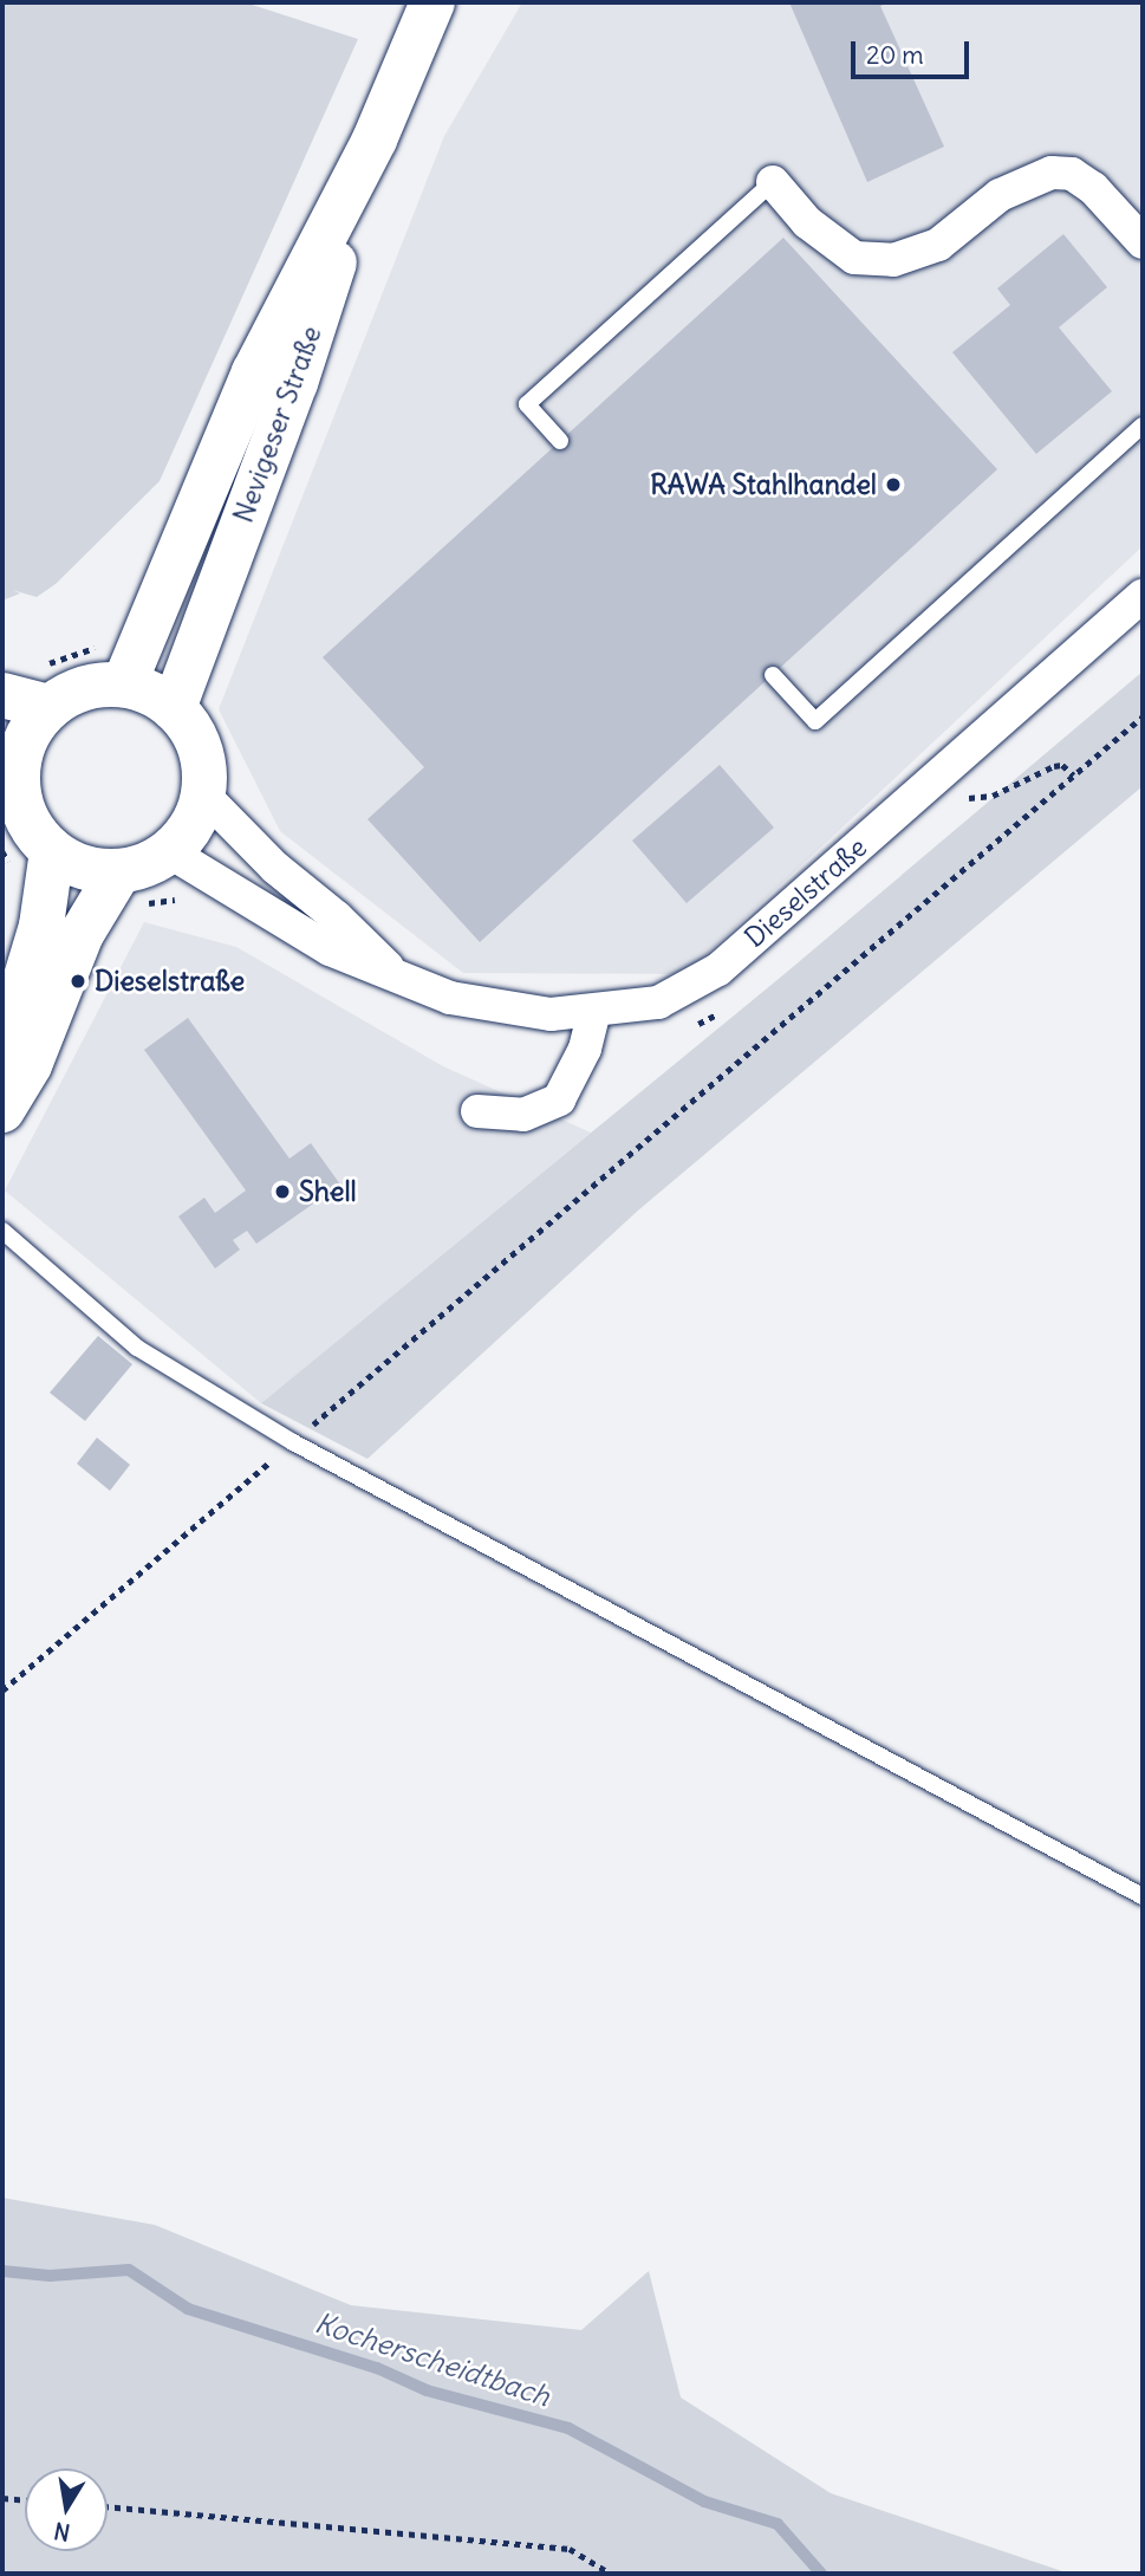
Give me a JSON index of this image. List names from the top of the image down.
{
  "streets": {
    "main road": ["Nevigeser Straße"],
    "street": ["Dieselstraße"]
  },
  "crossings": [
    ["Nevigeser Straße", "Dieselstraße"]
  ],
  "water": ["Kocherscheidtbach"],
  "places": ["RAWA Stahlhandel", "Dieselstraße", "Shell"],
  "scale_bar": "20 m",
  "north": "bottom"
}
